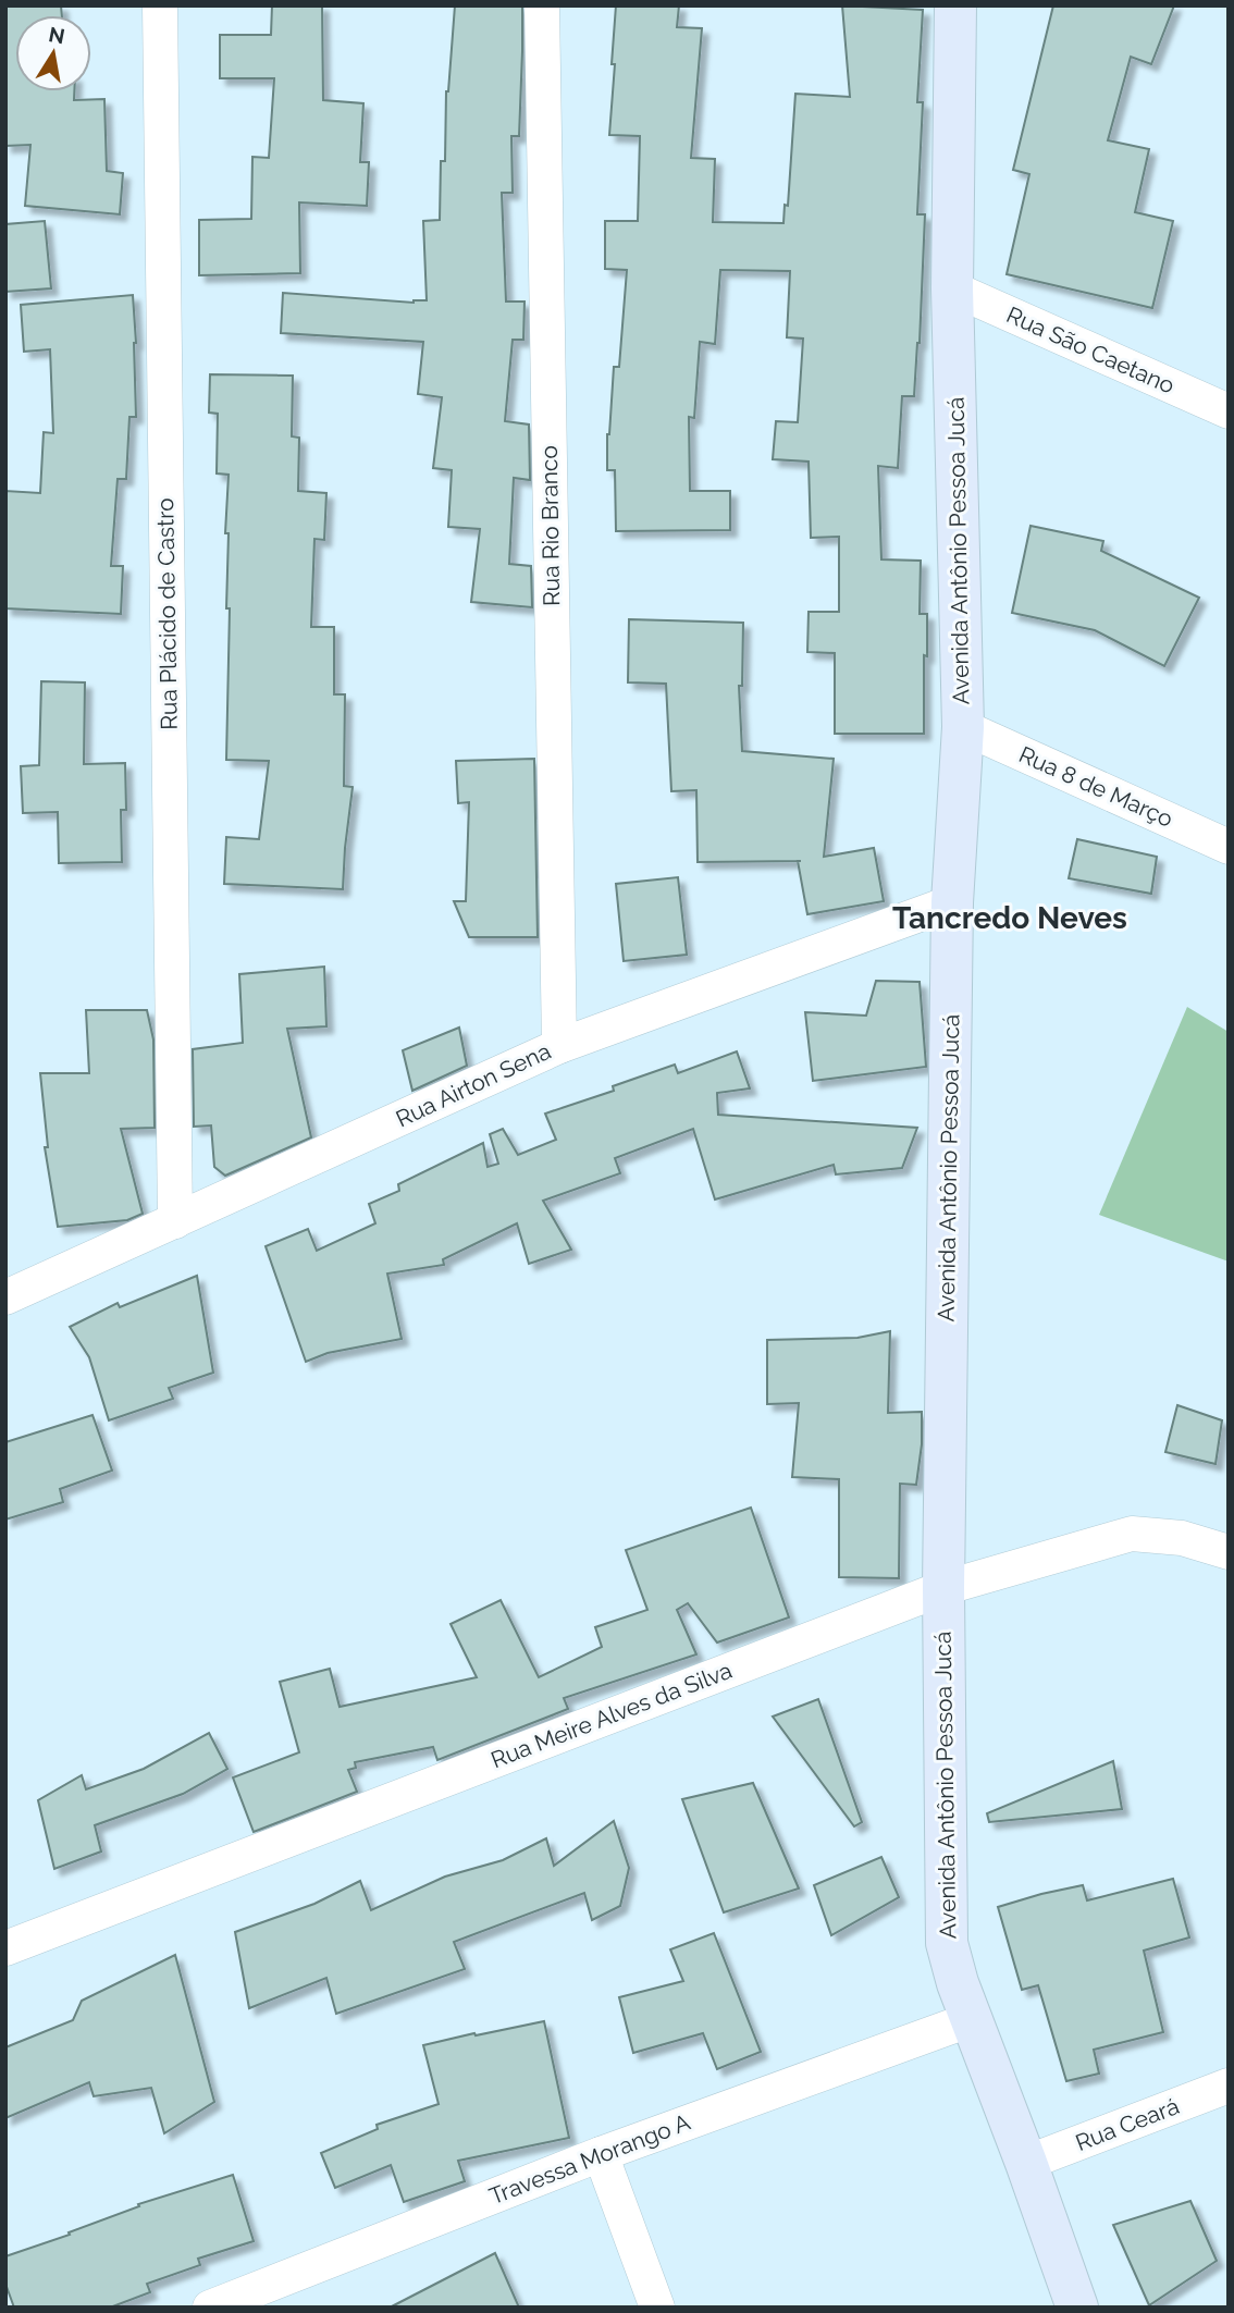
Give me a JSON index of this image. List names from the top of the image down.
{
  "streets": {
    "street": [
      "Rua São Caetano",
      "Rua Rio Branco",
      "Avenida Antônio Pessoa Jucá",
      "Rua Plácido de Castro",
      "Rua 8 de Março",
      "Rua Airton Sena",
      "Rua Meire Alves da Silva",
      "Rua Ceará",
      "Travessa Morango A"
    ]
  },
  "crossings": [
    ["Rua São Caetano", "Avenida Antônio Pessoa Jucá"],
    ["Rua Rio Branco", "Rua Airton Sena"],
    ["Avenida Antônio Pessoa Jucá", "Rua 8 de Março"],
    ["Avenida Antônio Pessoa Jucá", "Rua Airton Sena"],
    ["Avenida Antônio Pessoa Jucá", "Rua Meire Alves da Silva"],
    ["Avenida Antônio Pessoa Jucá", "Rua Ceará"],
    ["Avenida Antônio Pessoa Jucá", "Travessa Morango A"],
    ["Rua Plácido de Castro", "Rua Airton Sena"]
  ],
  "districts": ["Tancredo Neves"],
  "north": "top"
}
